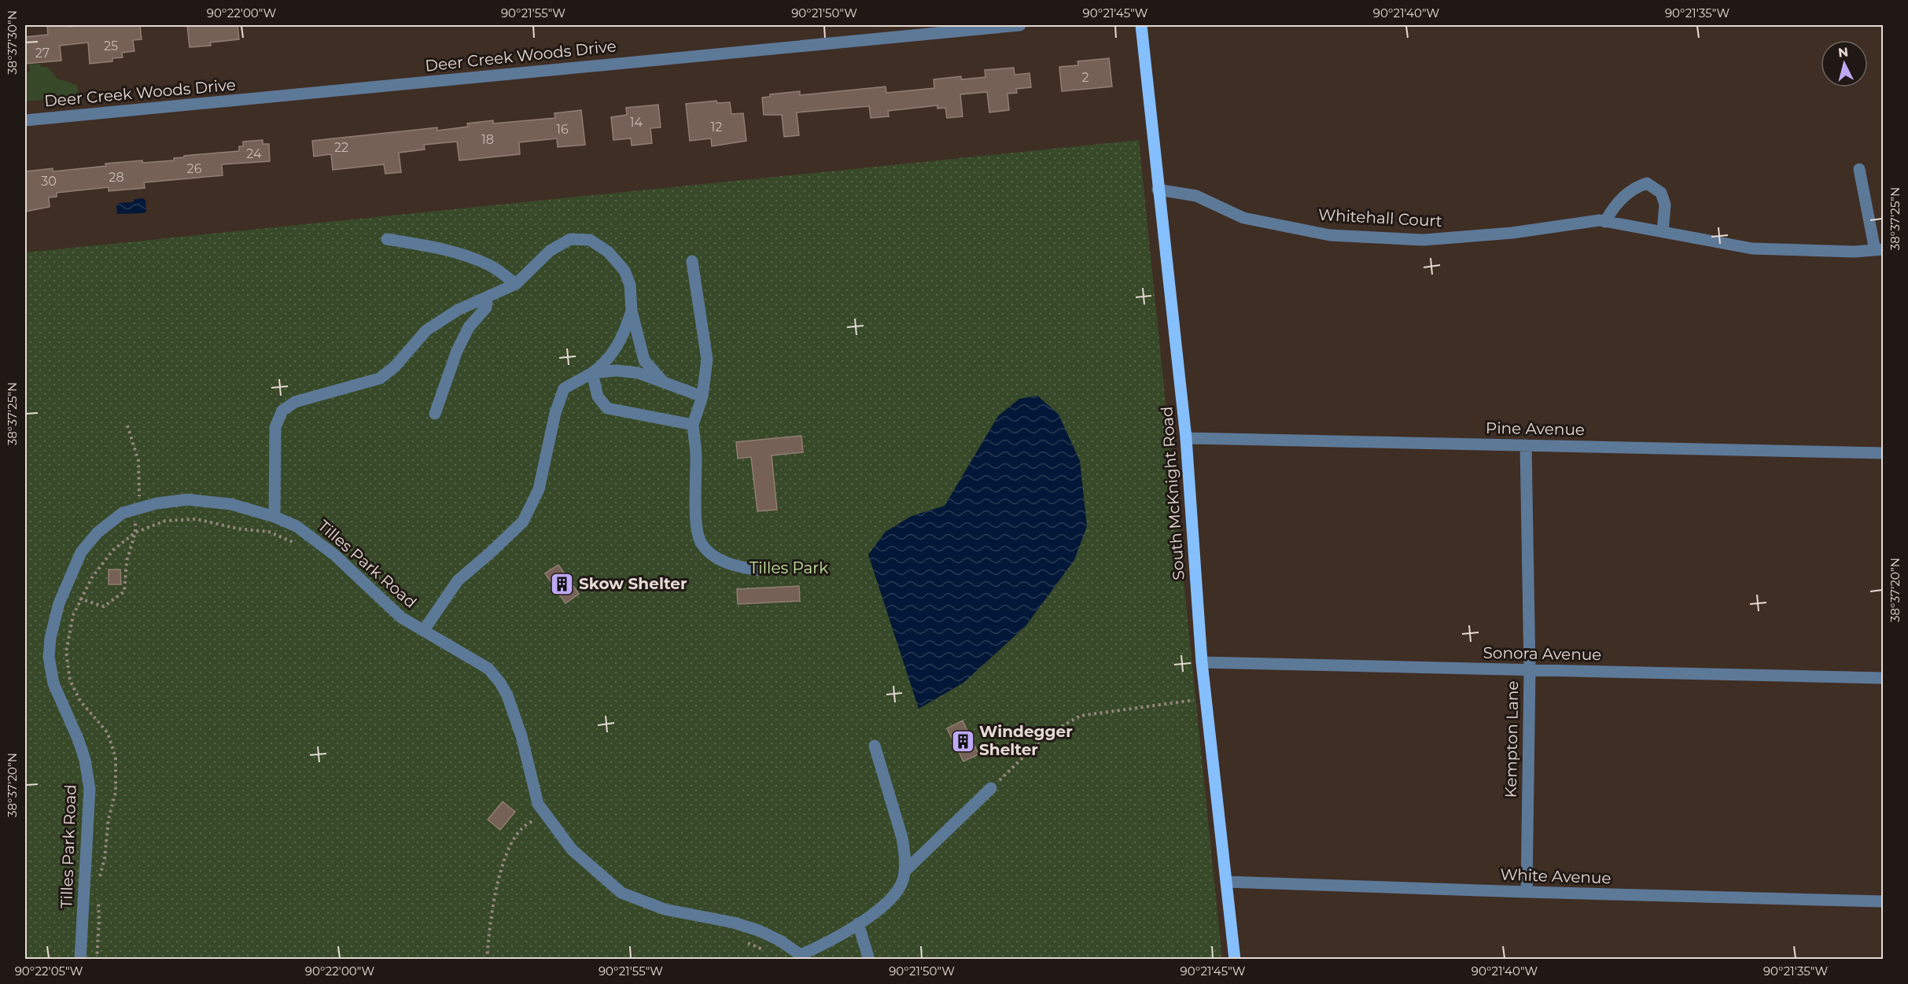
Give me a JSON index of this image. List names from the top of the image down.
{
  "streets": {
    "main road": ["South McKnight Road"],
    "street": [
      "Deer Creek Woods Drive",
      "Whitehall Court",
      "Pine Avenue",
      "Tilles Park Road",
      "Sonora Avenue",
      "Kempton Lane",
      "White Avenue"
    ]
  },
  "crossings": [
    ["Whitehall Court", "South McKnight Road"],
    ["Pine Avenue", "South McKnight Road"],
    ["Pine Avenue", "Kempton Lane"],
    ["South McKnight Road", "Sonora Avenue"],
    ["South McKnight Road", "White Avenue"],
    ["Sonora Avenue", "Kempton Lane"],
    ["Kempton Lane", "White Avenue"]
  ],
  "parks": ["Tilles Park"],
  "places": {
    "building": ["Skow Shelter", "Windegger Shelter"]
  },
  "house_numbers": [
    "25",
    "27",
    "2",
    "14",
    "12",
    "16",
    "18",
    "22",
    "24",
    "26",
    "28",
    "30"
  ],
  "north": "top",
  "coordinates": [
    "90°22'00\"W",
    "90°21'55\"W",
    "90°21'50\"W",
    "90°21'45\"W",
    "90°21'40\"W",
    "90°21'35\"W",
    "38°37'30\"N",
    "38°37'25\"N",
    "38°37'20\"N",
    "90°22'05\"W"
  ]
}
